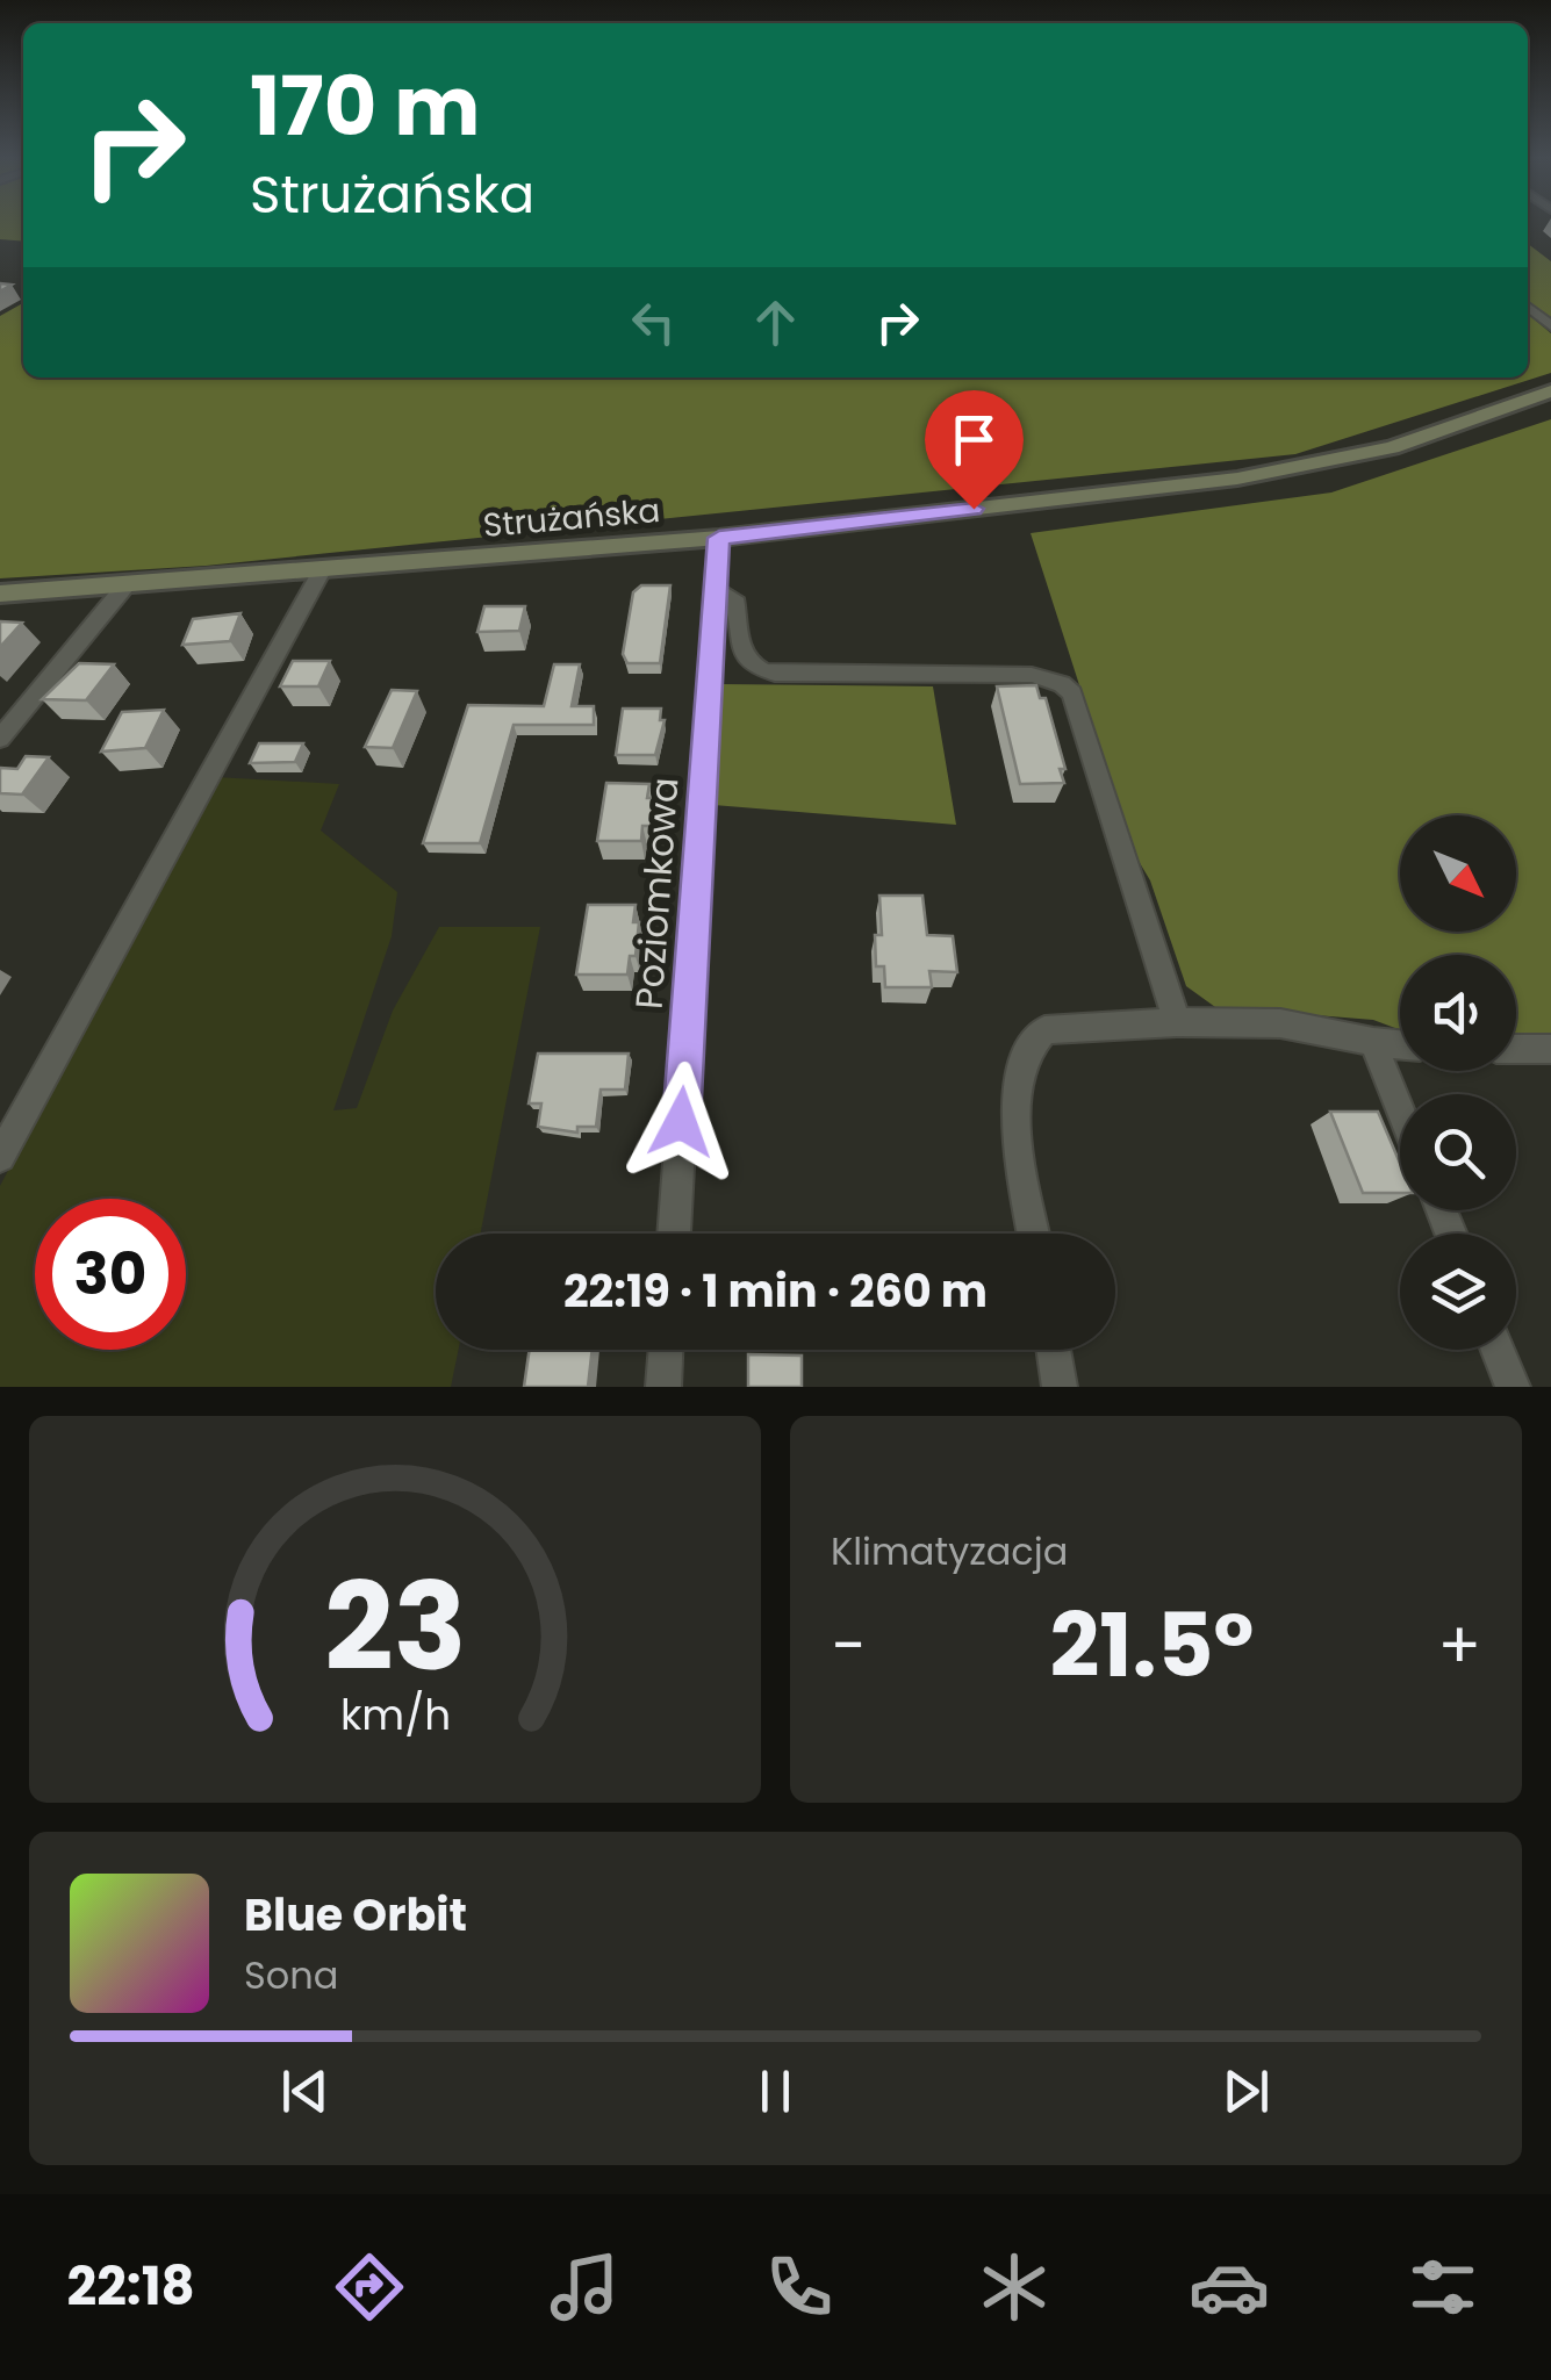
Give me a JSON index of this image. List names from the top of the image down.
{
  "streets": {
    "main road": ["Strużańska"],
    "street": ["Poziomkowa"]
  },
  "crossings": [
    ["Strużańska", "Poziomkowa"]
  ],
  "north": "bottom right",
  "page": {
    "turn": ["170 m", "Strużańska"],
    "limit": "30",
    "trip": "22:19 · 1 min · 260 m",
    "tile": "Klimatyzacja",
    "heat": ["−", "21.5°", "+"],
    "song": ["Blue Orbit", "Sona"],
    "tabs": "22:18",
    "gauge": ["23", "km/h"]
  }
}
